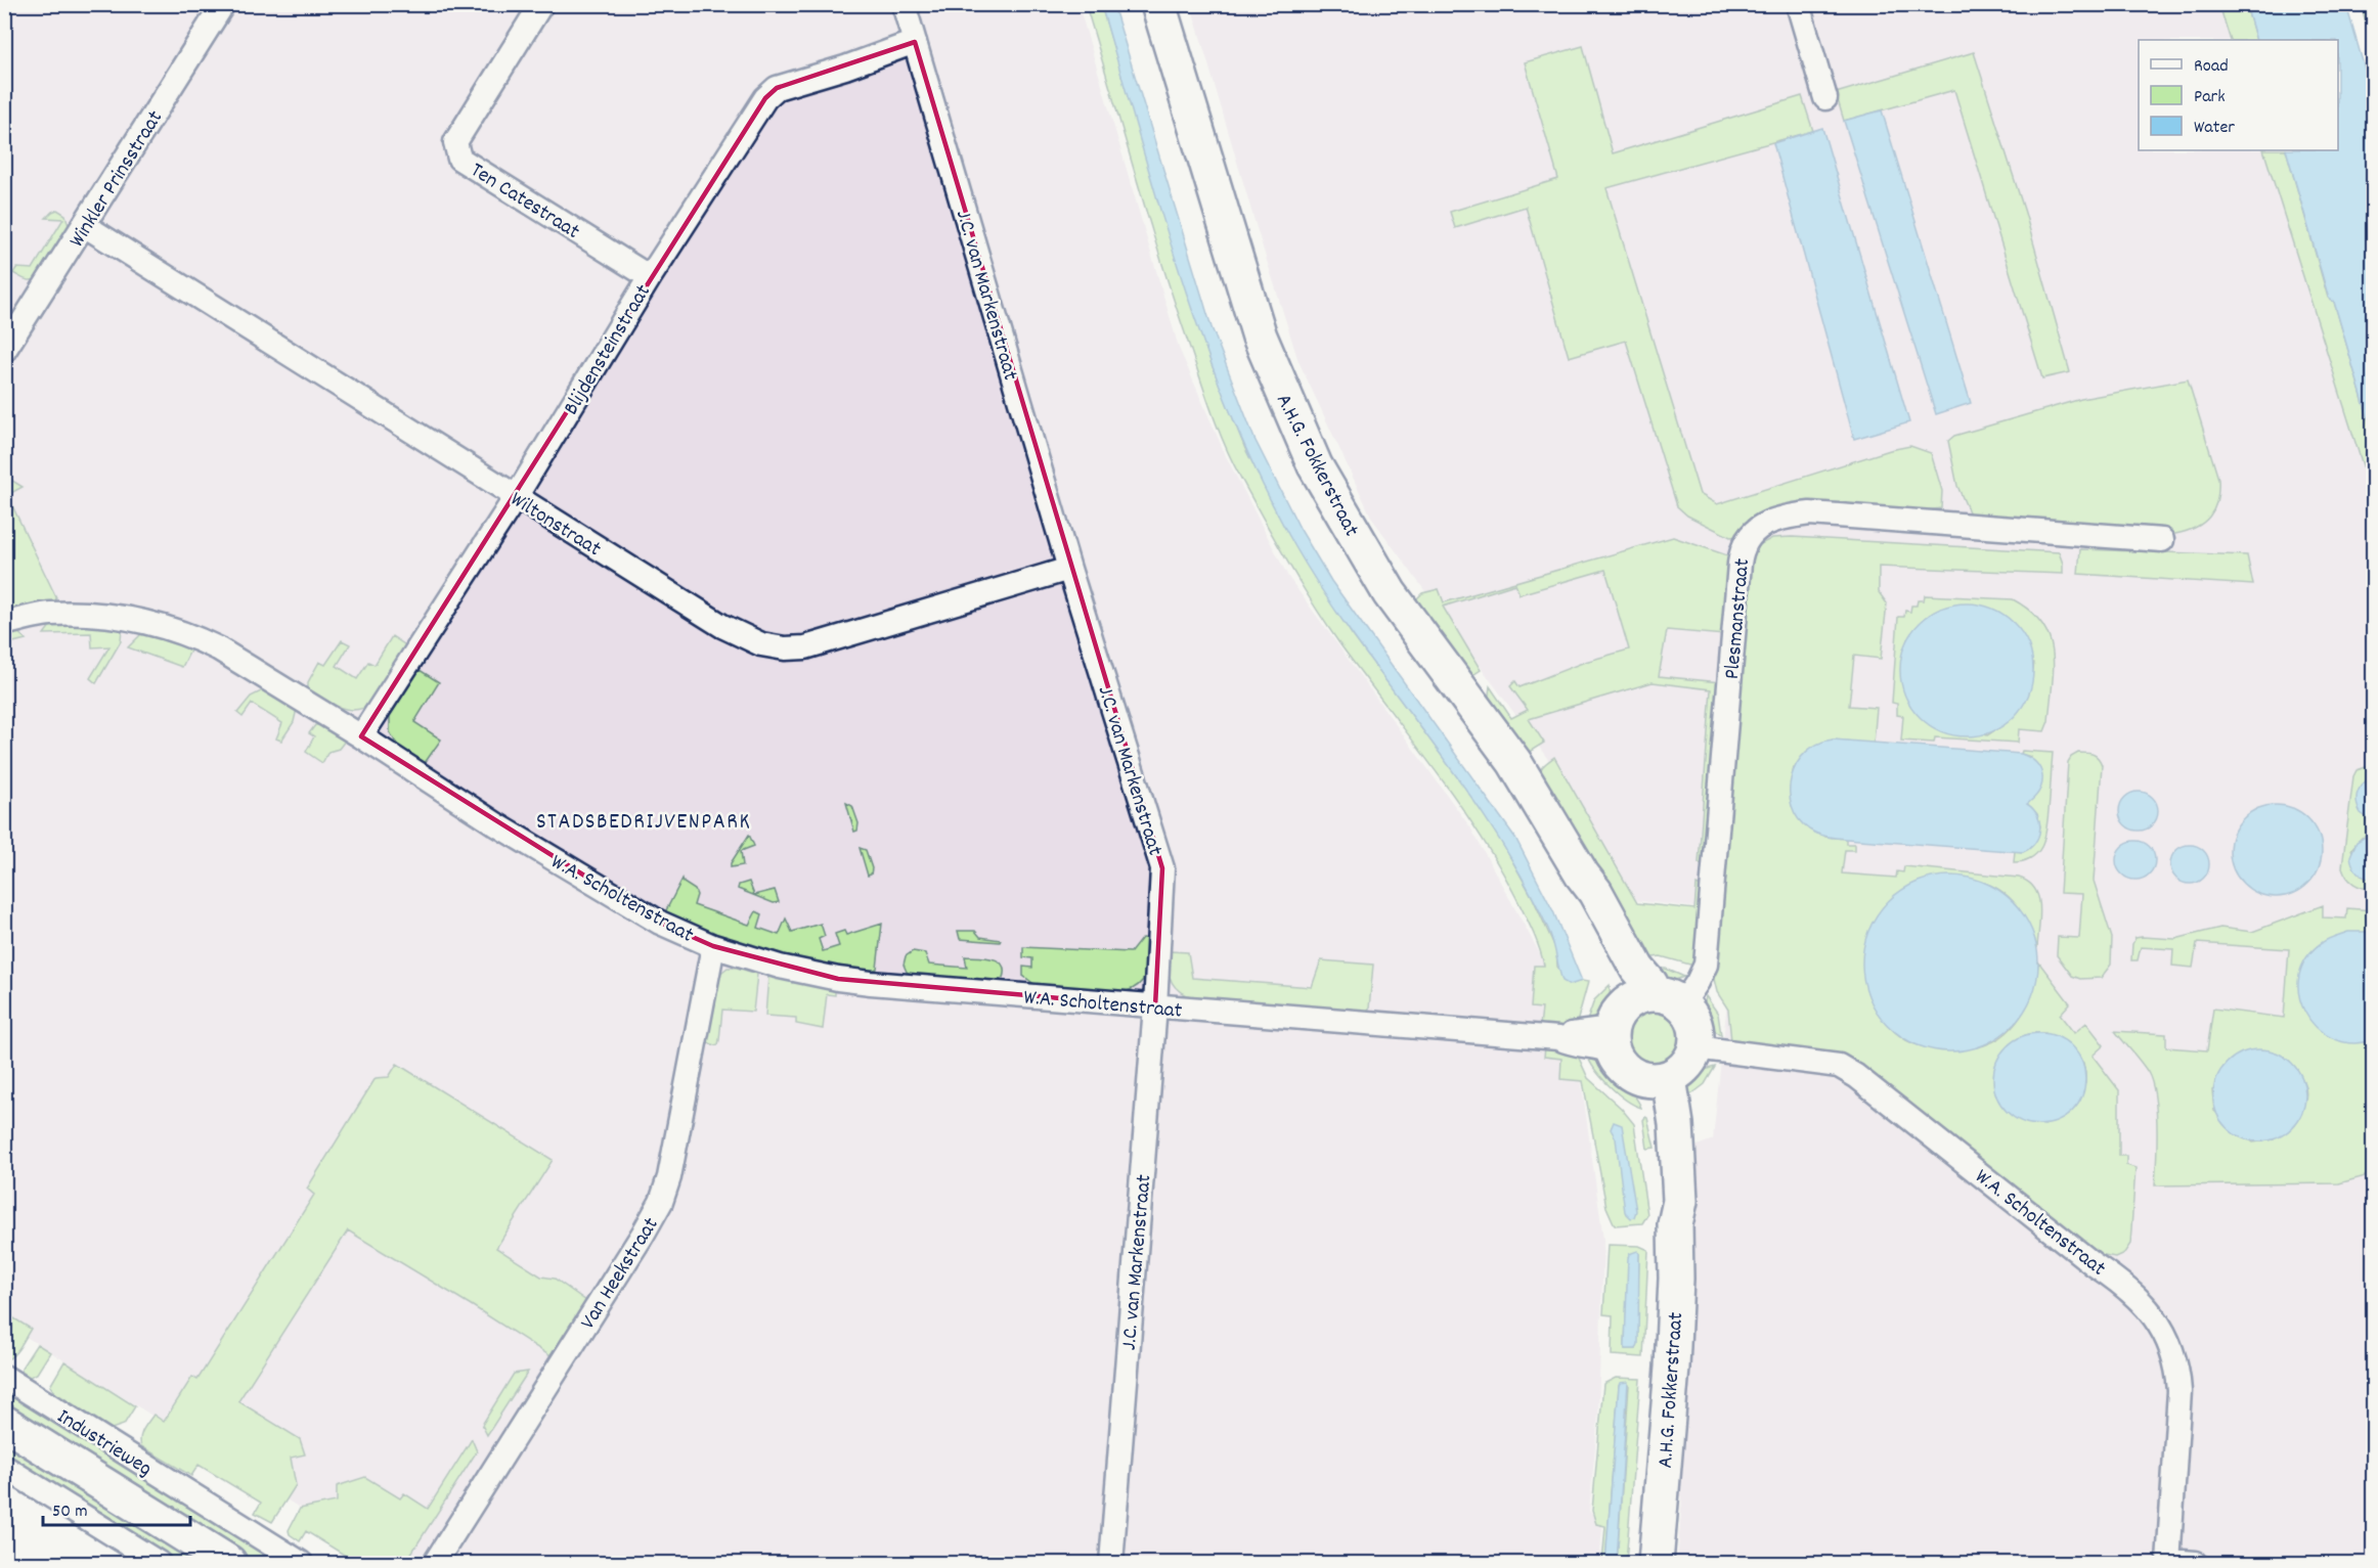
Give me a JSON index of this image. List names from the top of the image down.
{
  "streets": {
    "street": [
      "Winkler Prinsstraat",
      "Ten Catestraat",
      "J.C. van Markenstraat",
      "Blijdensteinstraat",
      "A.H.G. Fokkerstraat",
      "Wiltonstraat",
      "Plesmanstraat",
      "W.A. Scholtenstraat",
      "Van Heekstraat",
      "Industrieweg"
    ]
  },
  "crossings": [
    ["Winkler Prinsstraat", "Wiltonstraat"],
    ["Ten Catestraat", "Blijdensteinstraat"],
    ["J.C. van Markenstraat", "Blijdensteinstraat"],
    ["J.C. van Markenstraat", "Wiltonstraat"],
    ["J.C. van Markenstraat", "W.A. Scholtenstraat"],
    ["Blijdensteinstraat", "Wiltonstraat"],
    ["Blijdensteinstraat", "W.A. Scholtenstraat"],
    ["A.H.G. Fokkerstraat", "Plesmanstraat"],
    ["A.H.G. Fokkerstraat", "W.A. Scholtenstraat"],
    ["Plesmanstraat", "W.A. Scholtenstraat"],
    ["W.A. Scholtenstraat", "Van Heekstraat"]
  ],
  "districts": ["STADSBEDRIJVENPARK"],
  "legend": ["Road", "Park", "Water"],
  "scale_bar": "50 m"
}
